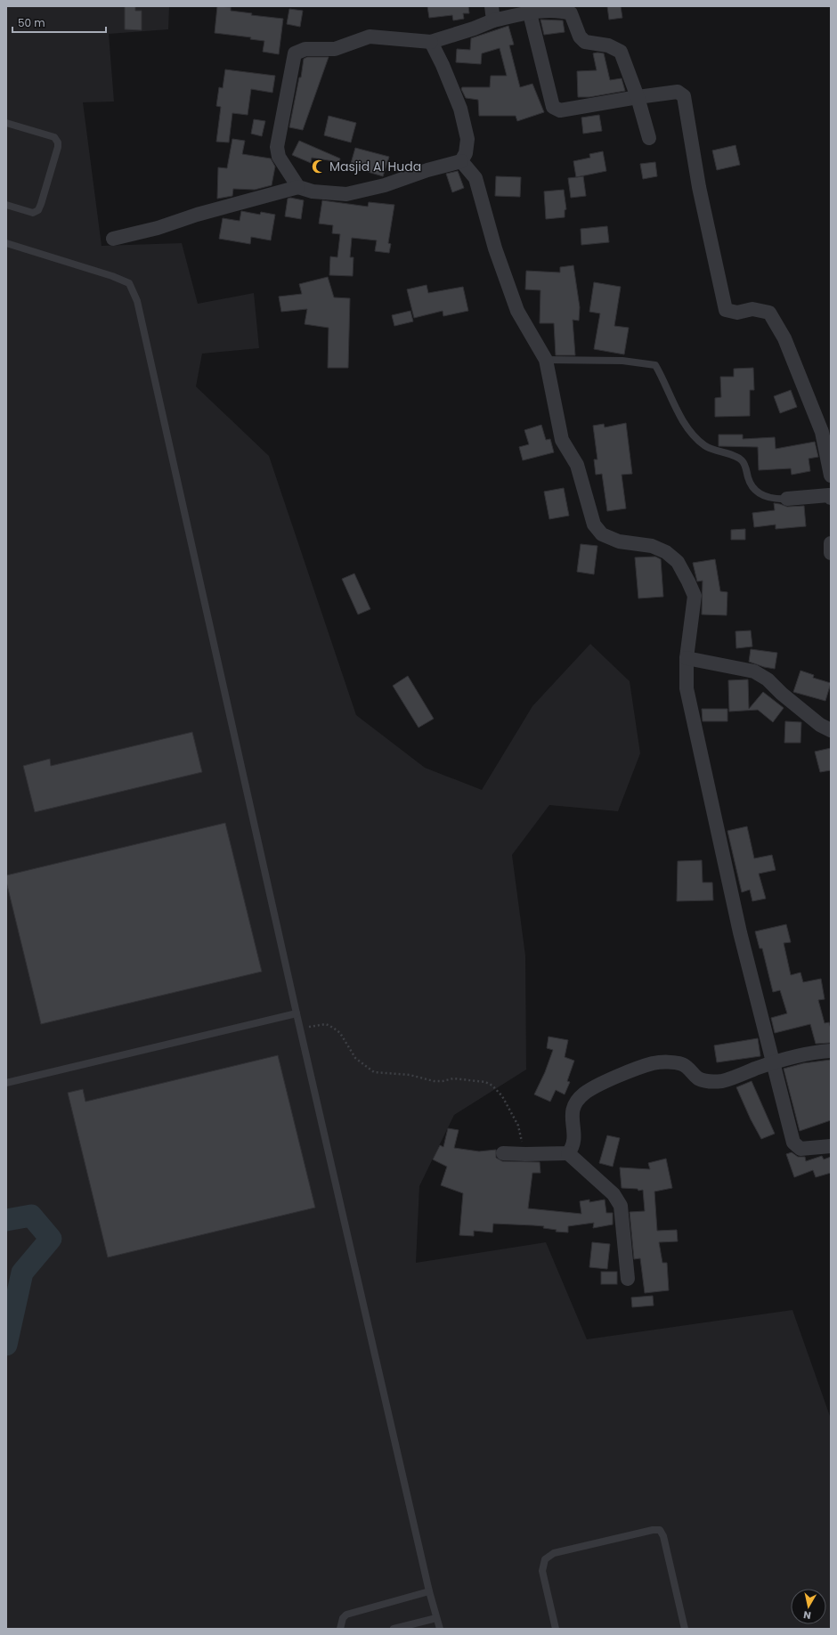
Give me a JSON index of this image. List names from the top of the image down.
{
  "places": {
    "mosque": ["Masjid Al Huda"]
  },
  "scale_bar": "50 m",
  "north": "bottom"
}
